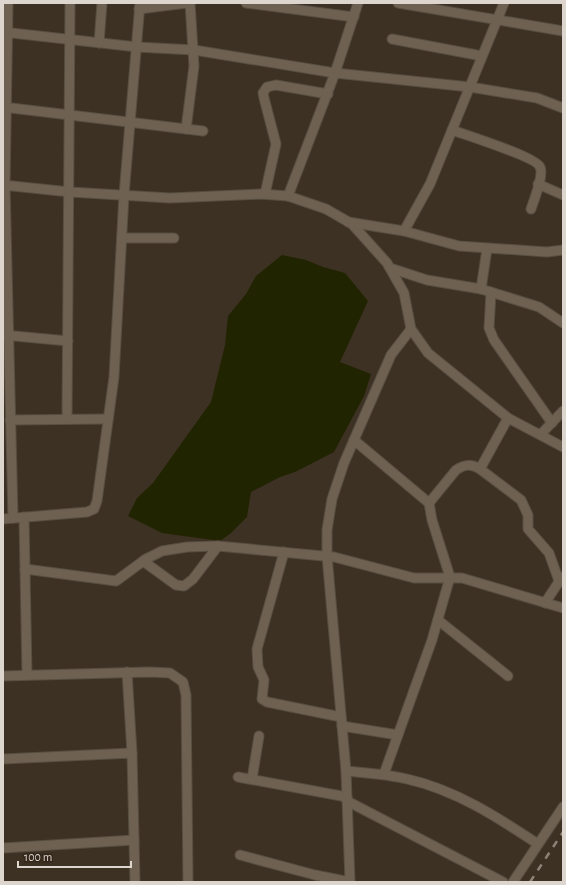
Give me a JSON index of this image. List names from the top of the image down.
{
  "scale_bar": "100 m"
}
